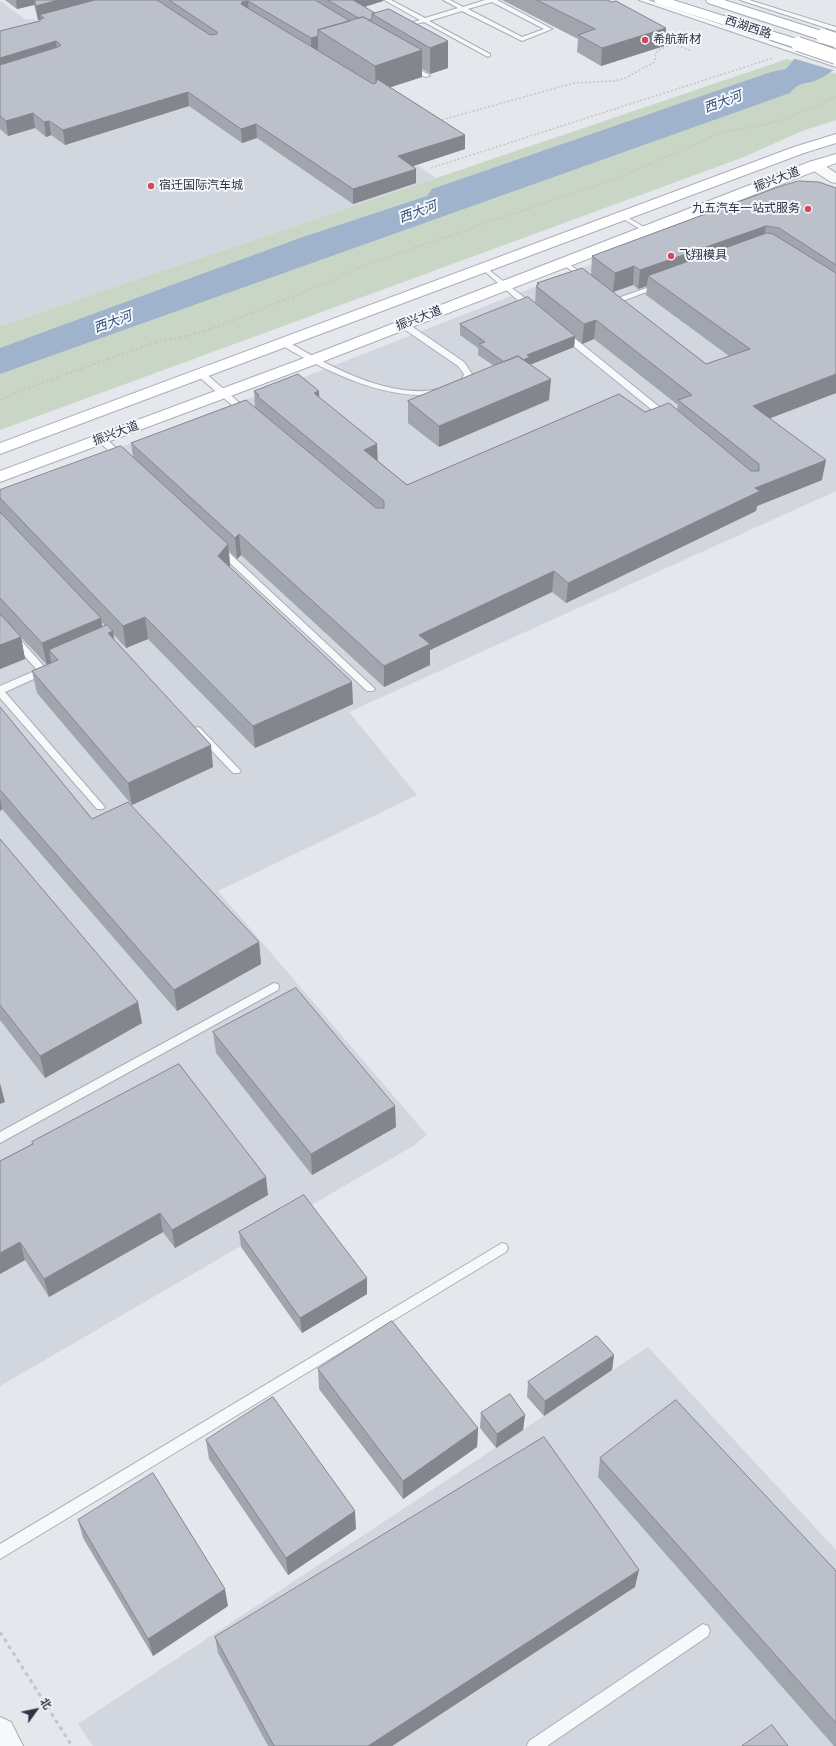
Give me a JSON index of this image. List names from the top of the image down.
{
  "streets": {
    "main road": ["西湖西路", "振兴大道"]
  },
  "water": ["西大河"],
  "places": [
    "希航新材",
    "宿迁国际汽车城",
    "九五汽车一站式服务",
    "飞翔模具"
  ],
  "north": "top right"
}
